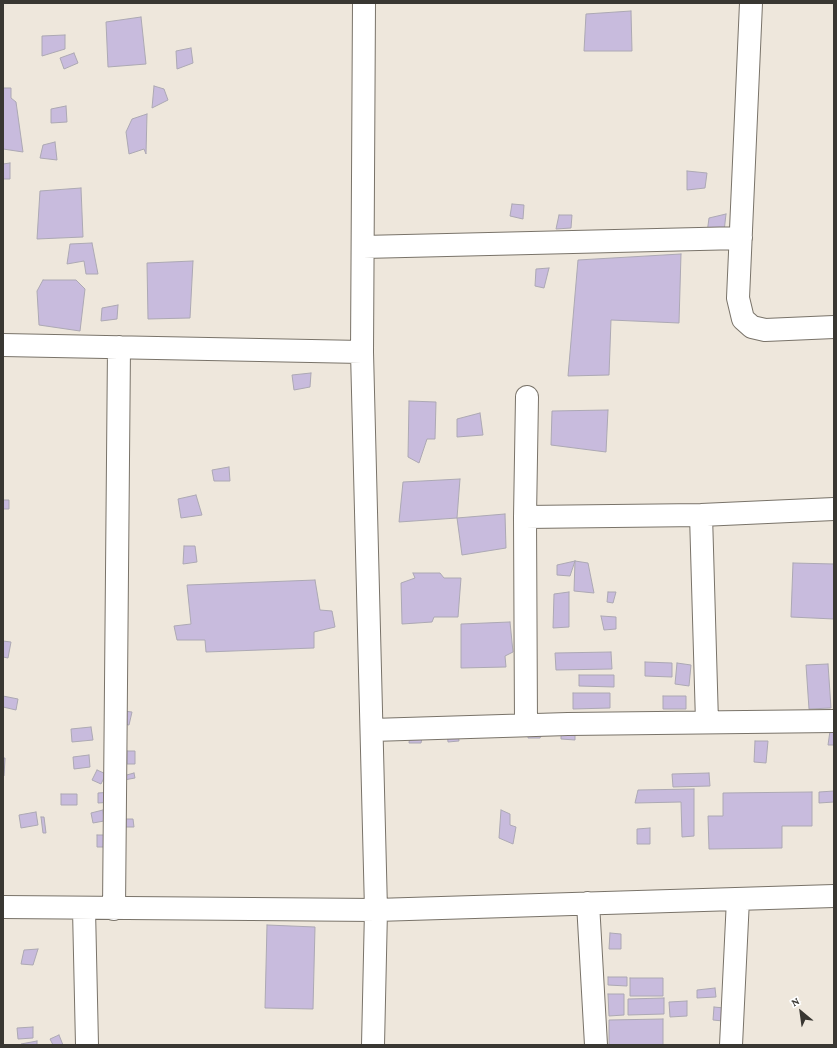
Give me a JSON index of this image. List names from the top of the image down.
{
  "north": "top left"
}
